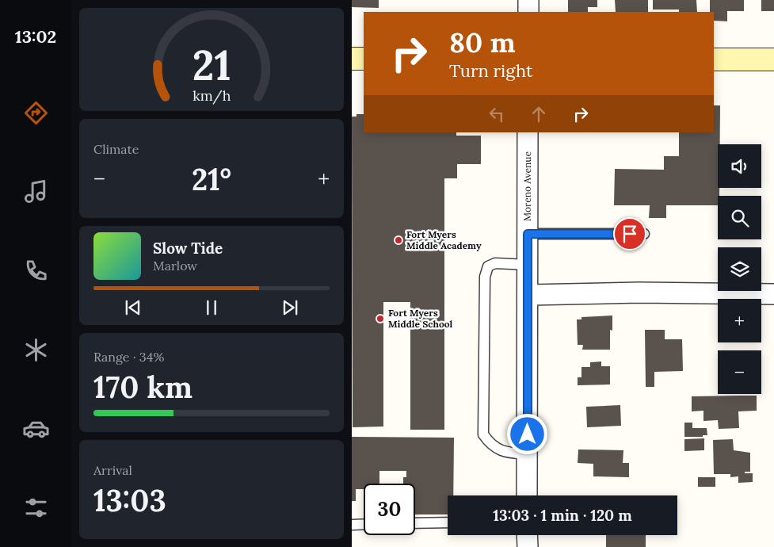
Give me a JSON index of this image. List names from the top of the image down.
{
  "streets": {
    "street": ["Moreno Avenue"]
  },
  "places": ["Fort Myers Middle Academy", "Fort Myers Middle School"],
  "page": {
    "tabs": "13:02",
    "turn": ["80 m", "Turn right"],
    "tile": [
      "Climate",
      ["Range · 34%", "170 km"],
      ["Arrival", "13:03"]
    ],
    "map_buttons": ["+", "−"],
    "heat": ["−", "21°", "+"],
    "song": ["Slow Tide", "Marlow"],
    "limit": "30",
    "trip": "13:03 · 1 min · 120 m",
    "gauge": ["21", "km/h"]
  }
}
